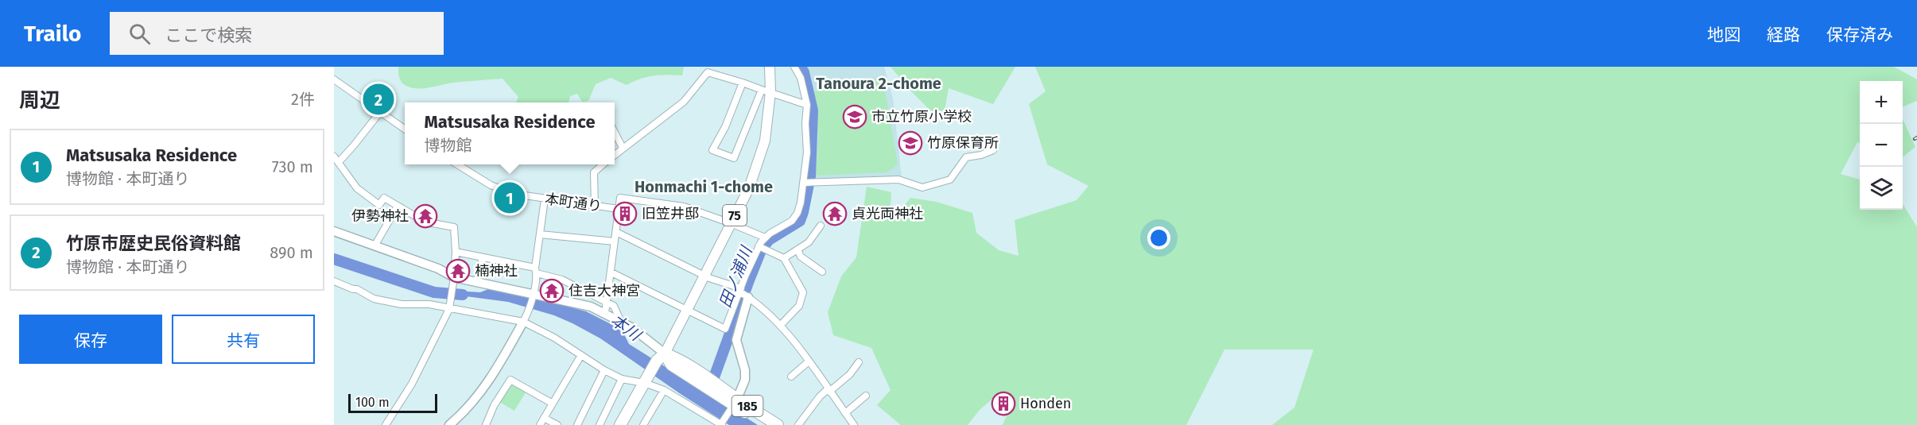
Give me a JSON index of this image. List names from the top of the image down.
{
  "streets": {
    "highway": ["185"],
    "main road": ["75"],
    "street": ["本町通り"]
  },
  "crossings": [
    ["75", "185"]
  ],
  "districts": ["Tanoura 2-chome", "Honmachi 1-chome"],
  "water": ["田ノ浦川", "本川"],
  "places": {
    "school or university": ["市立竹原小学校", "竹原保育所"],
    "building": ["旧笠井邸", "Honden"],
    "temple": [
      "貞光両神社",
      "伊勢神社",
      "楠神社",
      "住吉大神宮"
    ]
  },
  "scale_bar": "100 m",
  "page": {
    "header": "Trailo",
    "search": "ここで検索",
    "nav": ["地図", "経路", "保存済み"],
    "heading": ["周辺", "2件"],
    "map_buttons": ["+", "−"],
    "pins": ["2", "1"],
    "popup": ["Matsusaka Residence", "博物館"],
    "list": [
      {
        "mark": "1",
        "name": "Matsusaka Residence",
        "note": "博物館 · 本町通り",
        "value": "730 m"
      },
      {
        "mark": "2",
        "name": "竹原市歴史民俗資料館",
        "note": "博物館 · 本町通り",
        "value": "890 m"
      }
    ],
    "buttons": ["保存", "共有"],
    "scale": "100 m"
  }
}
